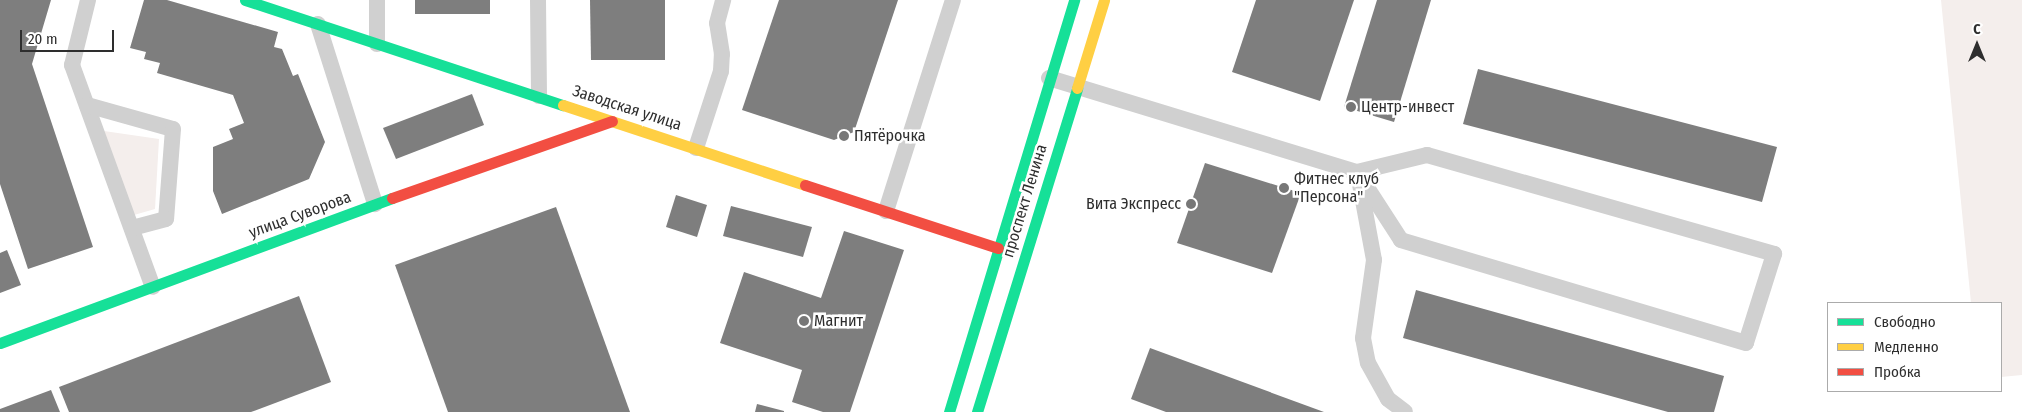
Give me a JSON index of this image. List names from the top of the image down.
{
  "streets": {
    "street": ["Заводская улица", "проспект Ленина", "улица Суворова"]
  },
  "crossings": [
    ["Заводская улица", "проспект Ленина"],
    ["Заводская улица", "улица Суворова"]
  ],
  "places": [
    "Центр-инвест",
    "Пятёрочка",
    "Фитнес клуб \"Персона\"",
    "Вита Экспресс",
    "Магнит"
  ],
  "legend": ["Свободно", "Медленно", "Пробка"],
  "scale_bar": "20 m",
  "north": "top"
}
